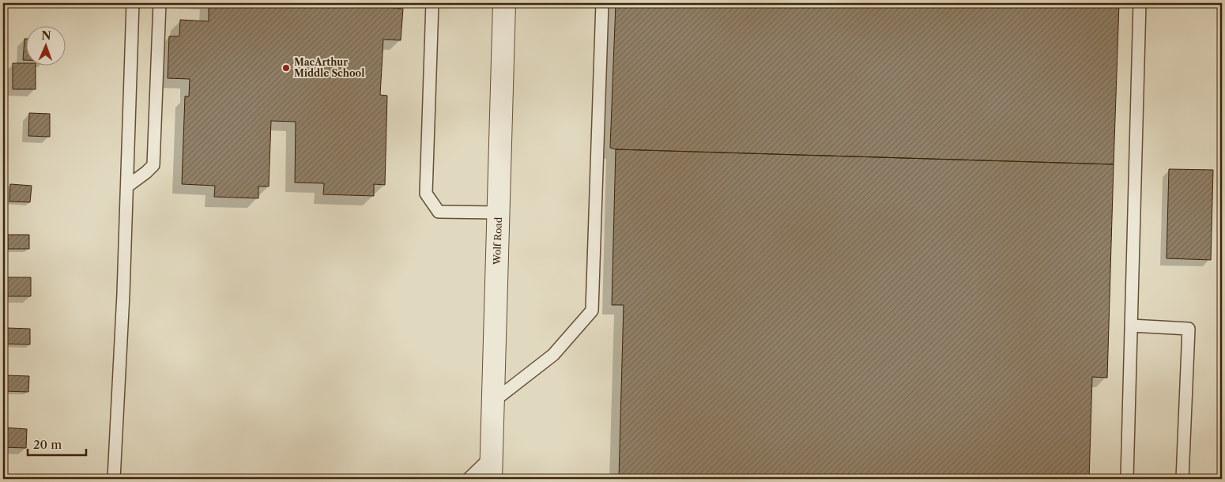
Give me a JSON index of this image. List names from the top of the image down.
{
  "streets": {
    "street": ["Wolf Road"]
  },
  "places": ["MacArthur Middle School"],
  "scale_bar": "20 m",
  "north": "top"
}
